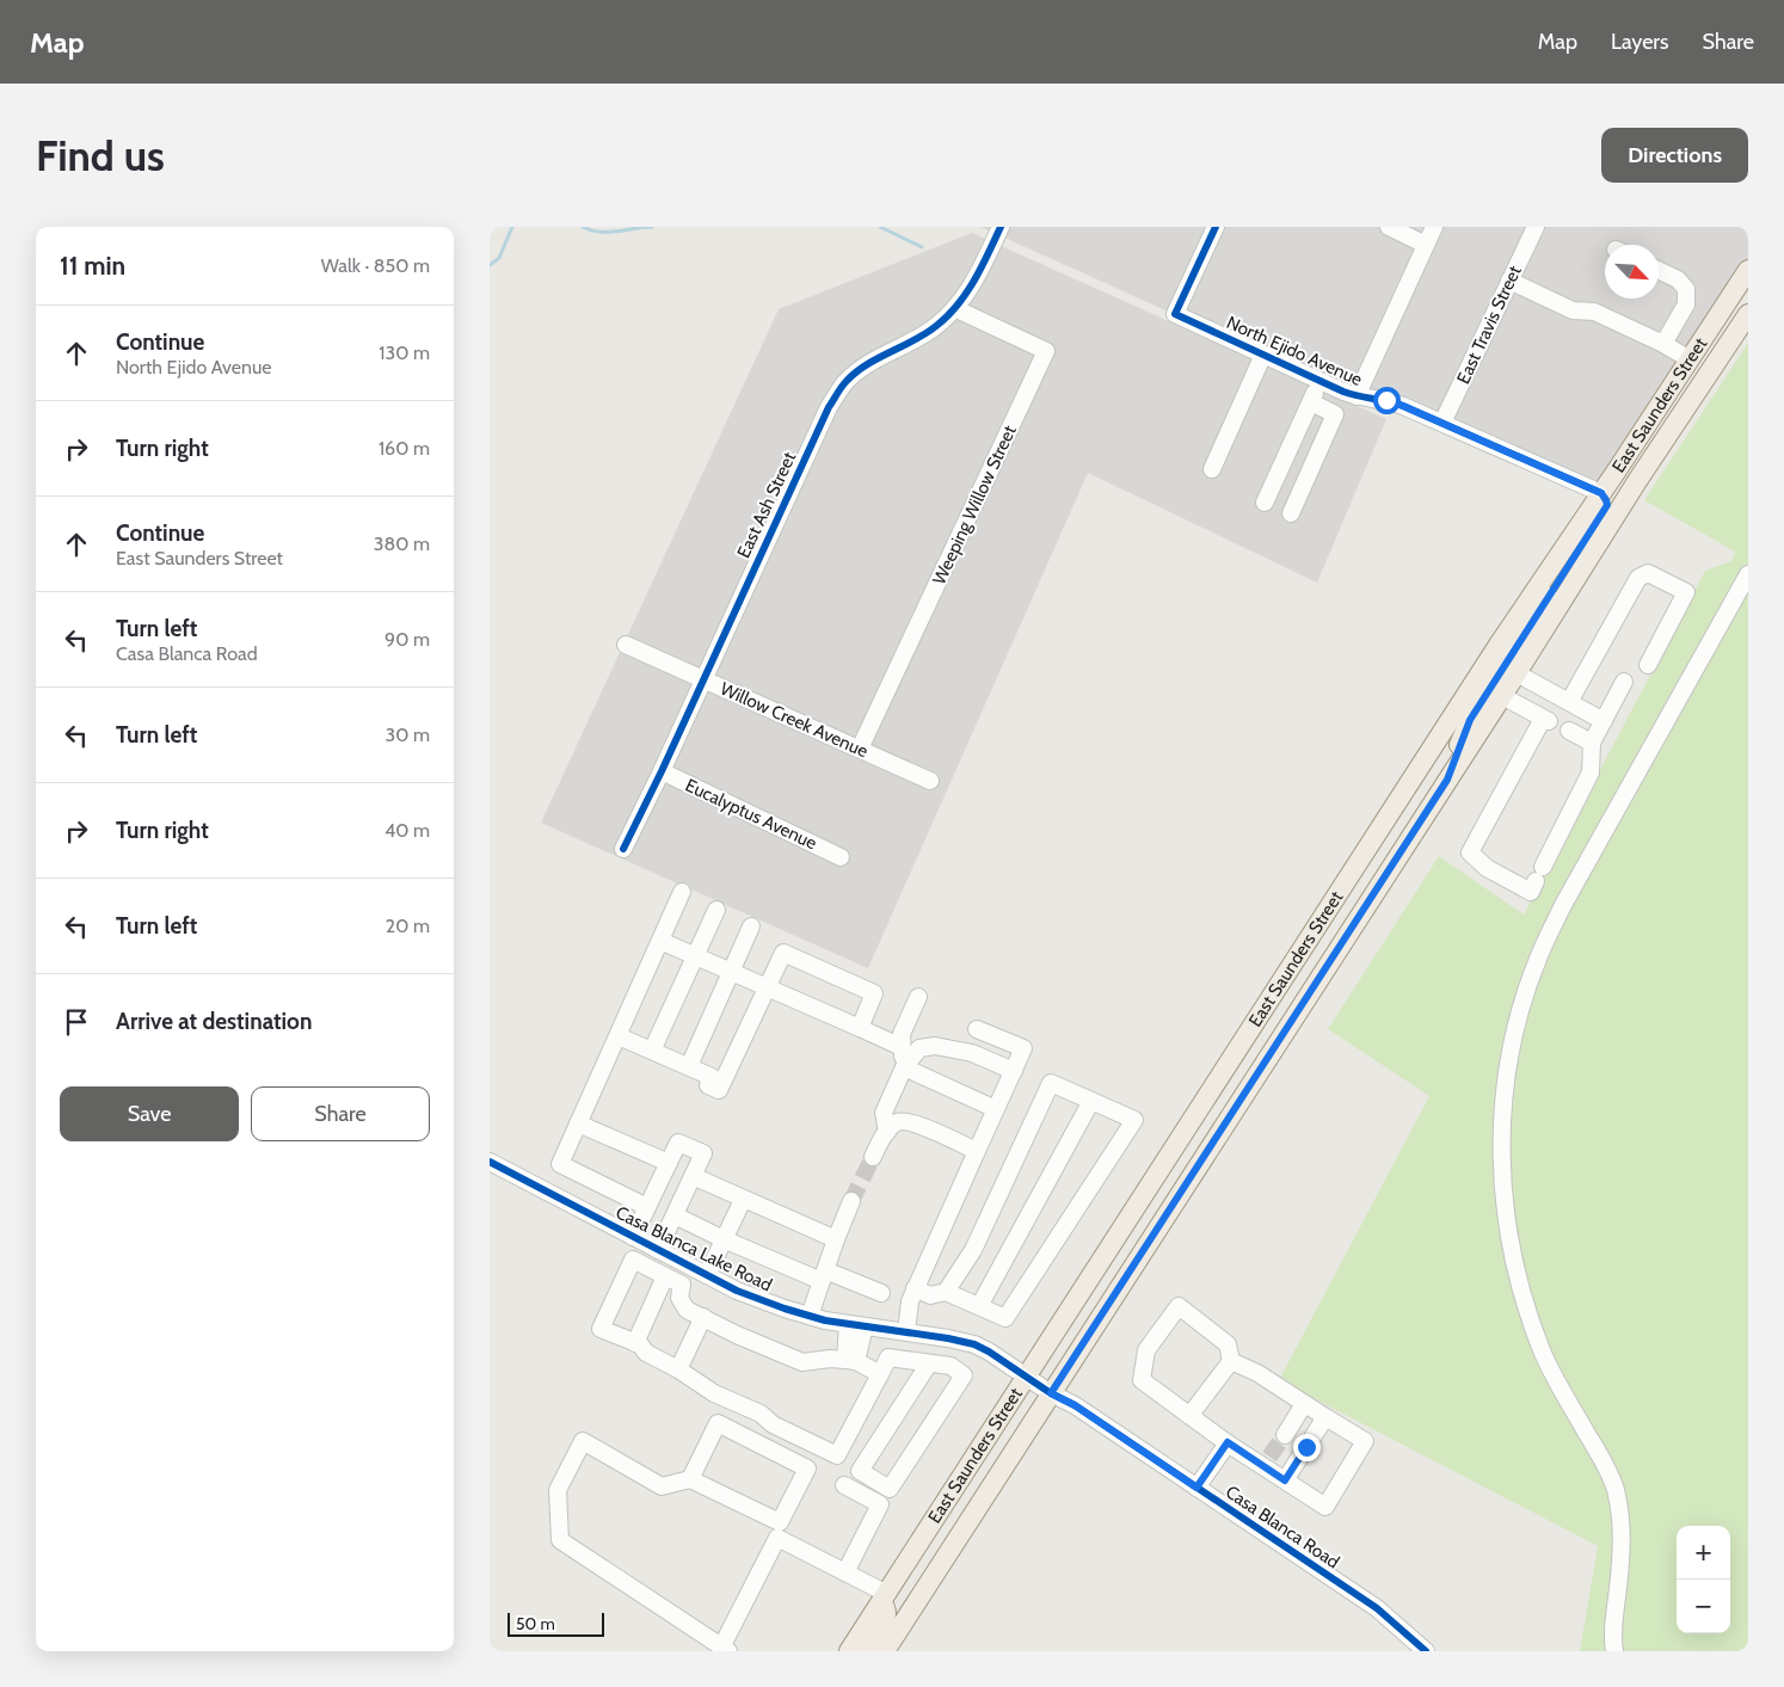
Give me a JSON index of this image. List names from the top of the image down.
{
  "streets": {
    "main road": ["East Saunders Street"],
    "street": [
      "East Travis Street",
      "North Ejido Avenue",
      "East Ash Street",
      "Weeping Willow Street",
      "Willow Creek Avenue",
      "Eucalyptus Avenue",
      "Casa Blanca Lake Road",
      "Casa Blanca Road"
    ]
  },
  "crossings": [
    ["East Travis Street", "North Ejido Avenue"],
    ["North Ejido Avenue", "East Saunders Street"],
    ["East Saunders Street", "Casa Blanca Lake Road"],
    ["East Saunders Street", "Casa Blanca Road"],
    ["East Ash Street", "Weeping Willow Street"],
    ["East Ash Street", "Willow Creek Avenue"],
    ["East Ash Street", "Eucalyptus Avenue"],
    ["Weeping Willow Street", "Willow Creek Avenue"],
    ["Casa Blanca Lake Road", "Casa Blanca Road"]
  ],
  "scale_bar": "50 m",
  "north": "bottom right",
  "page": {
    "header": "Map",
    "nav": ["Map", "Layers", "Share"],
    "buttons": [
      "Directions",
      ["Save", "Share"]
    ],
    "title": "Find us",
    "heading": ["11 min", "Walk · 850 m"],
    "list": [
      ["Continue", "North Ejido Avenue", "130 m"],
      ["Turn right", "160 m"],
      ["Continue", "East Saunders Street", "380 m"],
      ["Turn left", "Casa Blanca Road", "90 m"],
      ["Turn left", "30 m"],
      ["Turn right", "40 m"],
      ["Turn left", "20 m"],
      "Arrive at destination"
    ],
    "map_buttons": ["+", "−"],
    "scale": "50 m"
  }
}
